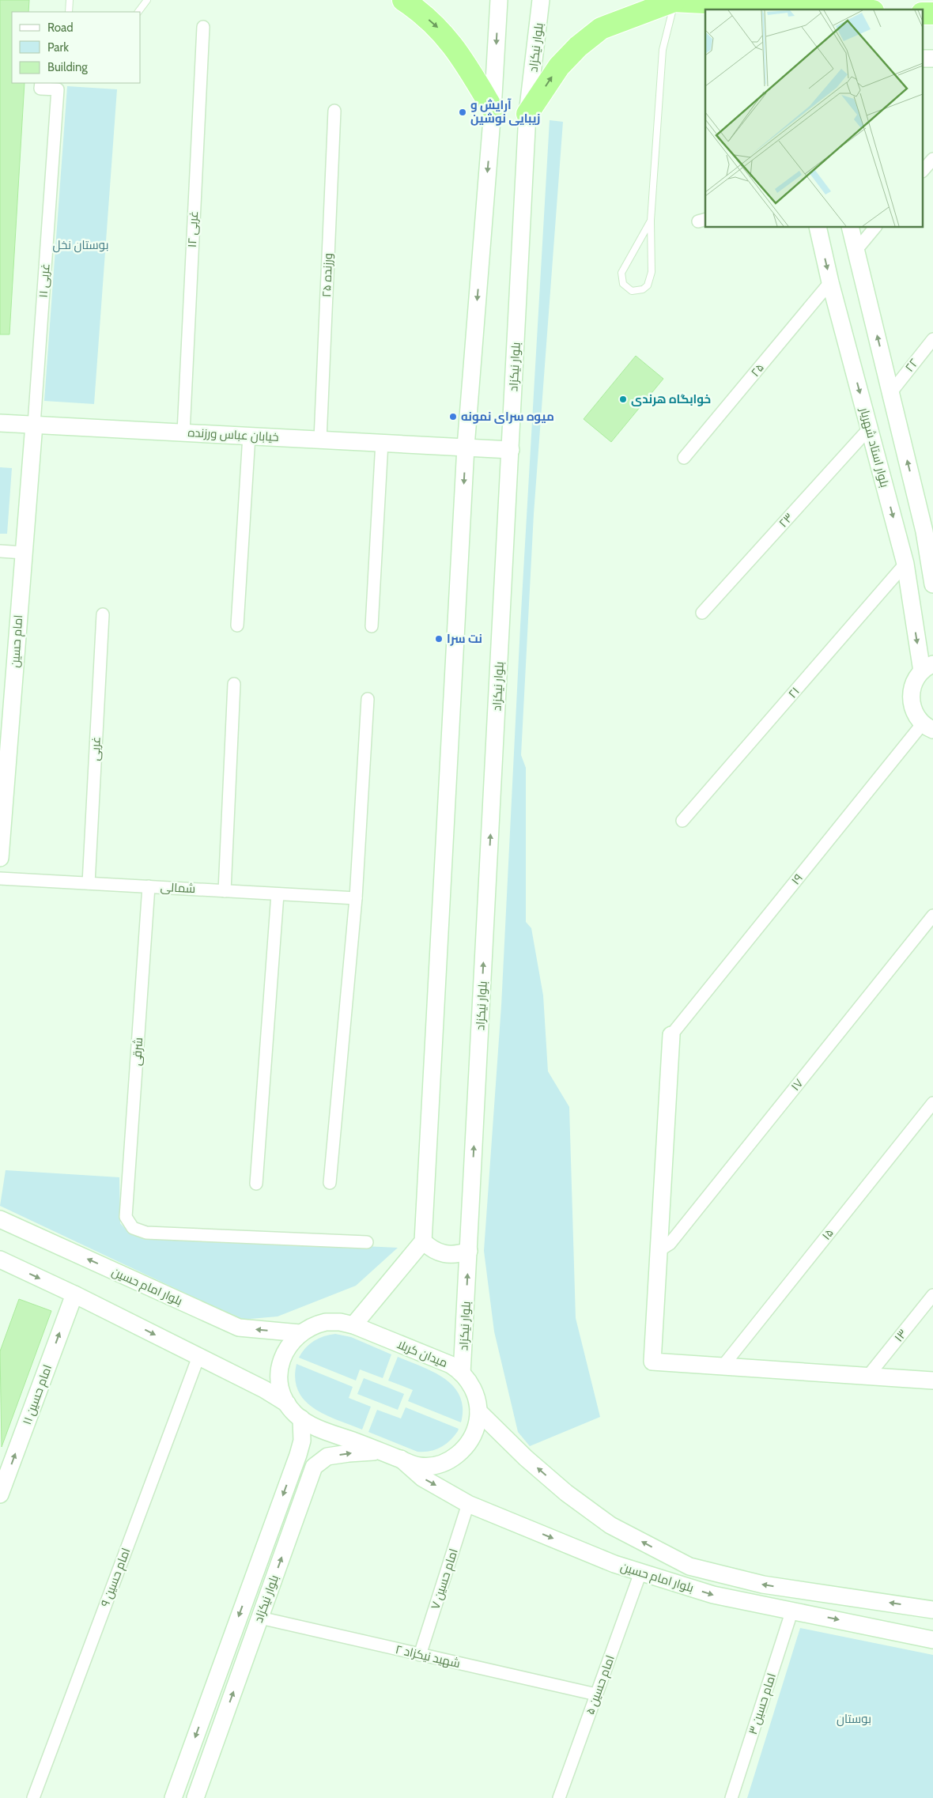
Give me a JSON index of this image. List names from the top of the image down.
{
  "streets": {
    "main road": [
      "بلوار نیکزاد",
      "خیابان عباس ورزنده",
      "بلوار استاد شهریار",
      "امام حسین",
      "بلوار امام حسین",
      "میدان کربلا",
      "امام حسین ۱۱"
    ],
    "street": [
      "غربی ۱۲",
      "ورزنده ۲۵",
      "غربی ۱۱",
      "۲۲",
      "۲۵",
      "۲۳",
      "۲۱",
      "غربی",
      "۱۹",
      "شمالی",
      "شرقی",
      "۱۷",
      "۱۵",
      "۱۳",
      "امام حسین ۹",
      "امام حسین ۷",
      "شهید نیکزاد ۲",
      "امام حسین ۵",
      "امام حسین ۳"
    ]
  },
  "crossings": [
    ["بلوار نیکزاد", "خیابان عباس ورزنده"],
    ["بلوار نیکزاد", "میدان کربلا"],
    ["بلوار نیکزاد", "شهید نیکزاد ۲"],
    ["غربی ۱۲", "خیابان عباس ورزنده"],
    ["ورزنده ۲۵", "خیابان عباس ورزنده"],
    ["غربی ۱۱", "خیابان عباس ورزنده"],
    ["غربی ۱۱", "امام حسین"],
    ["۲۵", "بلوار استاد شهریار"],
    ["خیابان عباس ورزنده", "امام حسین"],
    ["بلوار استاد شهریار", "۲۳"],
    ["بلوار استاد شهریار", "۲۱"],
    ["غربی", "شمالی"],
    ["شمالی", "شرقی"],
    ["بلوار امام حسین", "میدان کربلا"],
    ["بلوار امام حسین", "امام حسین ۷"],
    ["بلوار امام حسین", "امام حسین ۵"],
    ["بلوار امام حسین", "امام حسین ۳"],
    ["امام حسین ۷", "شهید نیکزاد ۲"],
    ["شهید نیکزاد ۲", "امام حسین ۵"]
  ],
  "one_way": ["امام حسین ۱۱"],
  "parks": ["بوستان نخل", "بوستان"],
  "places": [
    "آرایش و زیبایی نوشین",
    "خوابگاه هرندی",
    "میوه سرای نمونه",
    "نت سرا"
  ],
  "legend": ["Road", "Park", "Building"]
}
